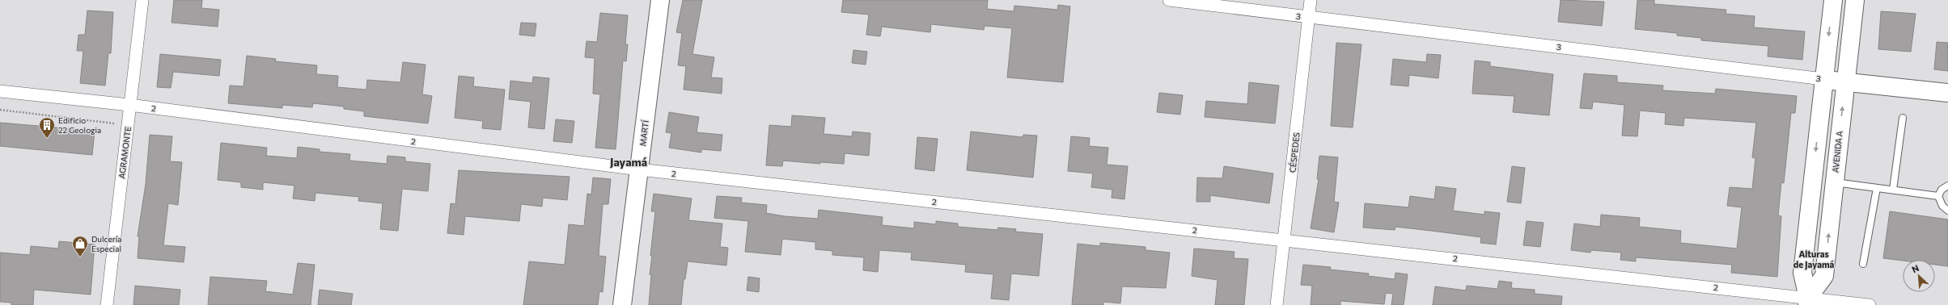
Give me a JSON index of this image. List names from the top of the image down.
{
  "streets": {
    "main road": ["3", "MARTÍ", "AVENIDA A"],
    "street": ["2", "AGRAMONTE", "CÉSPEDES"]
  },
  "crossings": [
    ["3", "AVENIDA A"],
    ["3", "CÉSPEDES"],
    ["2", "MARTÍ"],
    ["2", "AVENIDA A"],
    ["2", "AGRAMONTE"],
    ["2", "CÉSPEDES"]
  ],
  "districts": ["Jayamá", "Alturas de Jayamá"],
  "places": {
    "building": ["Edificio 22 Geologia"],
    "shop": ["Dulcería Especial"]
  },
  "north": "top left"
}
